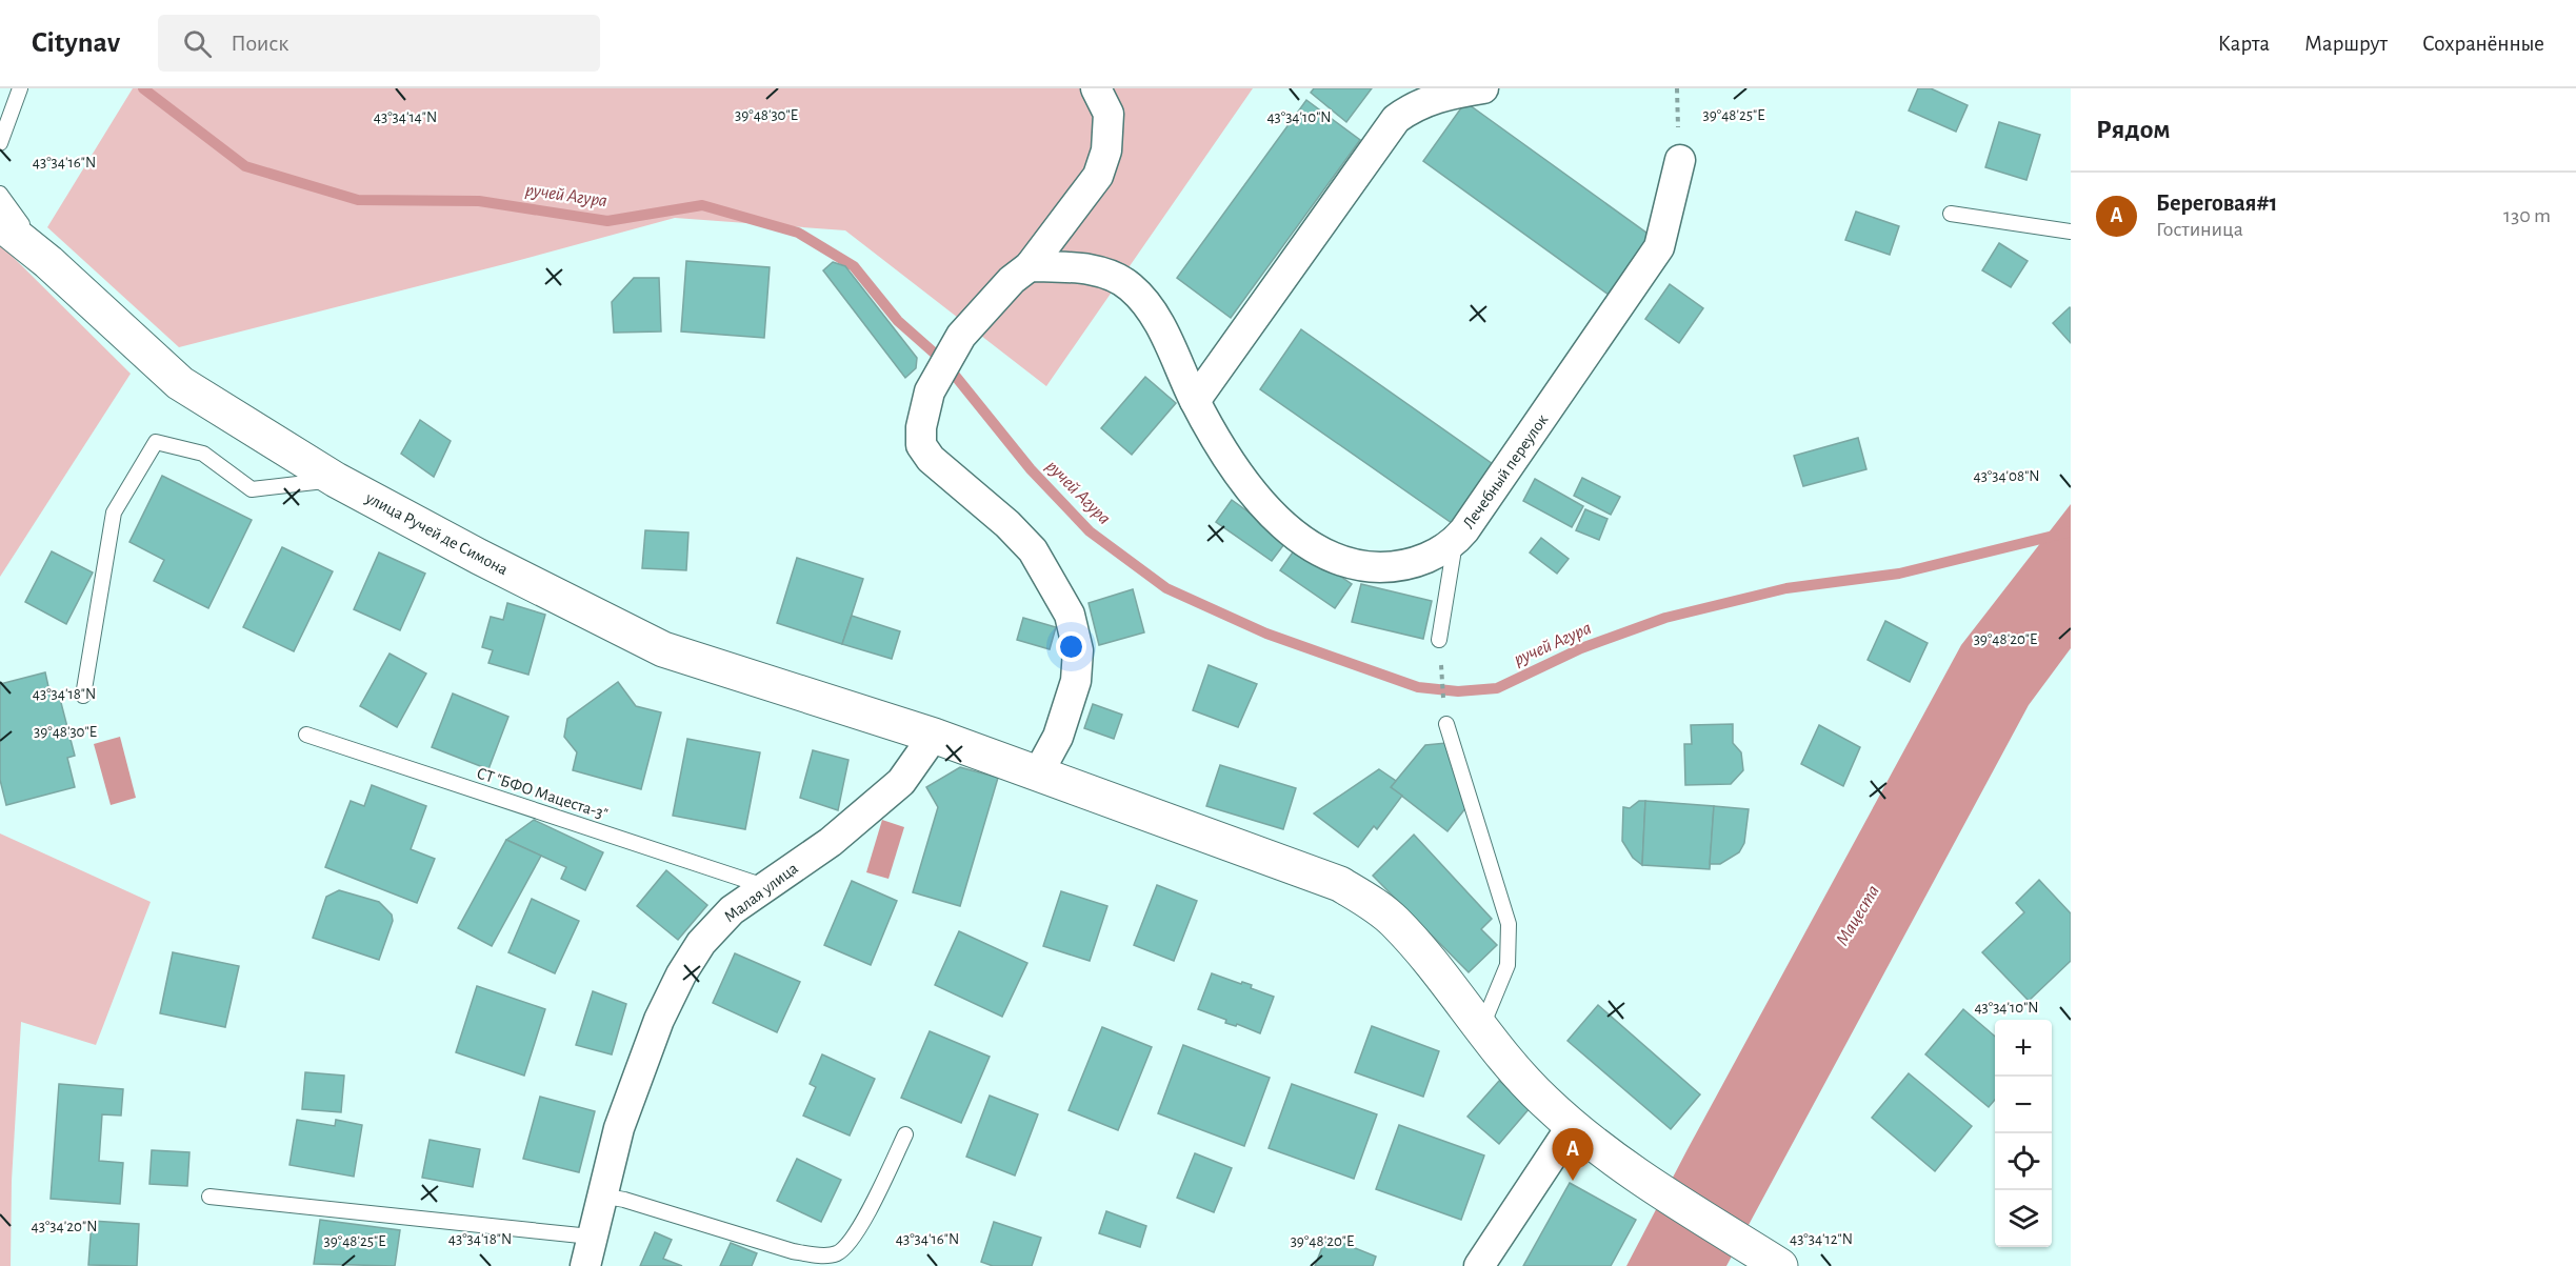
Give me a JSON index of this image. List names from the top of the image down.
{
  "streets": {
    "street": ["Лечебный переулок", "улица Ручей де Симона", "Малая улица"],
    "lane": ["СТ \"БФО Мацеста-3\""]
  },
  "crossings": [
    ["улица Ручей де Симона", "Малая улица"],
    ["СТ \"БФО Мацеста-3\"", "Малая улица"]
  ],
  "water": ["ручей Агура", "Мацеста"],
  "page": {
    "header": "Citynav",
    "search": "Поиск",
    "nav": ["Карта", "Маршрут", "Сохранённые"],
    "heading": "Рядом",
    "list": [
      {
        "mark": "A",
        "name": "Береговая#1",
        "note": "Гостиница",
        "value": "130 m"
      }
    ],
    "map_buttons": ["+", "−"],
    "pins": "A"
  },
  "coordinates": [
    "39°48'30\"E",
    "39°48'25\"E",
    "43°34'10\"N",
    "43°34'14\"N",
    "43°34'16\"N",
    "43°34'08\"N",
    "39°48'20\"E",
    "43°34'18\"N",
    "43°34'20\"N",
    "43°34'12\"N"
  ]
}
